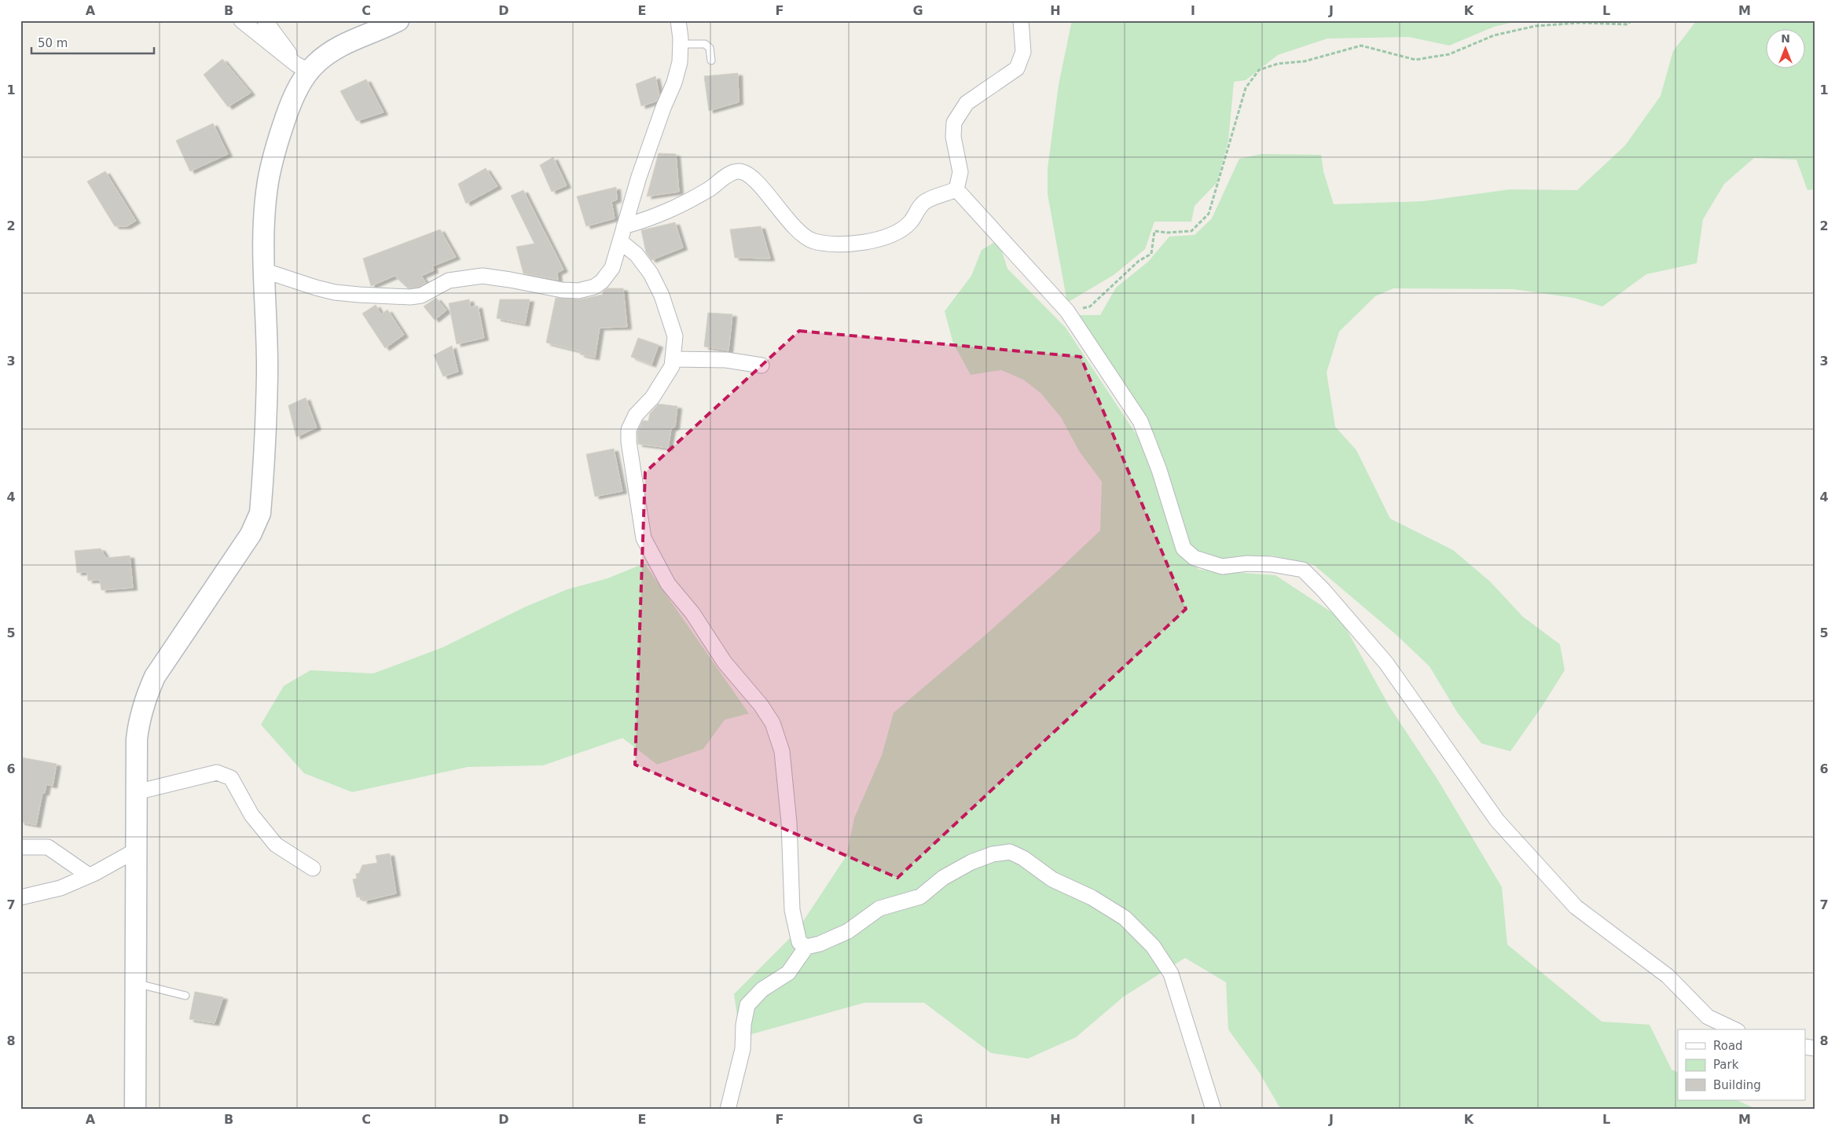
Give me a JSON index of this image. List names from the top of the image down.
{
  "legend": ["Road", "Park", "Building"],
  "scale_bar": "50 m",
  "north": "top",
  "grid": {
    "columns": [
      "A",
      "B",
      "C",
      "D",
      "E",
      "F",
      "G",
      "H",
      "I",
      "J",
      "K",
      "L",
      "M"
    ],
    "rows": [
      "1",
      "2",
      "3",
      "4",
      "5",
      "6",
      "7",
      "8"
    ]
  }
}
